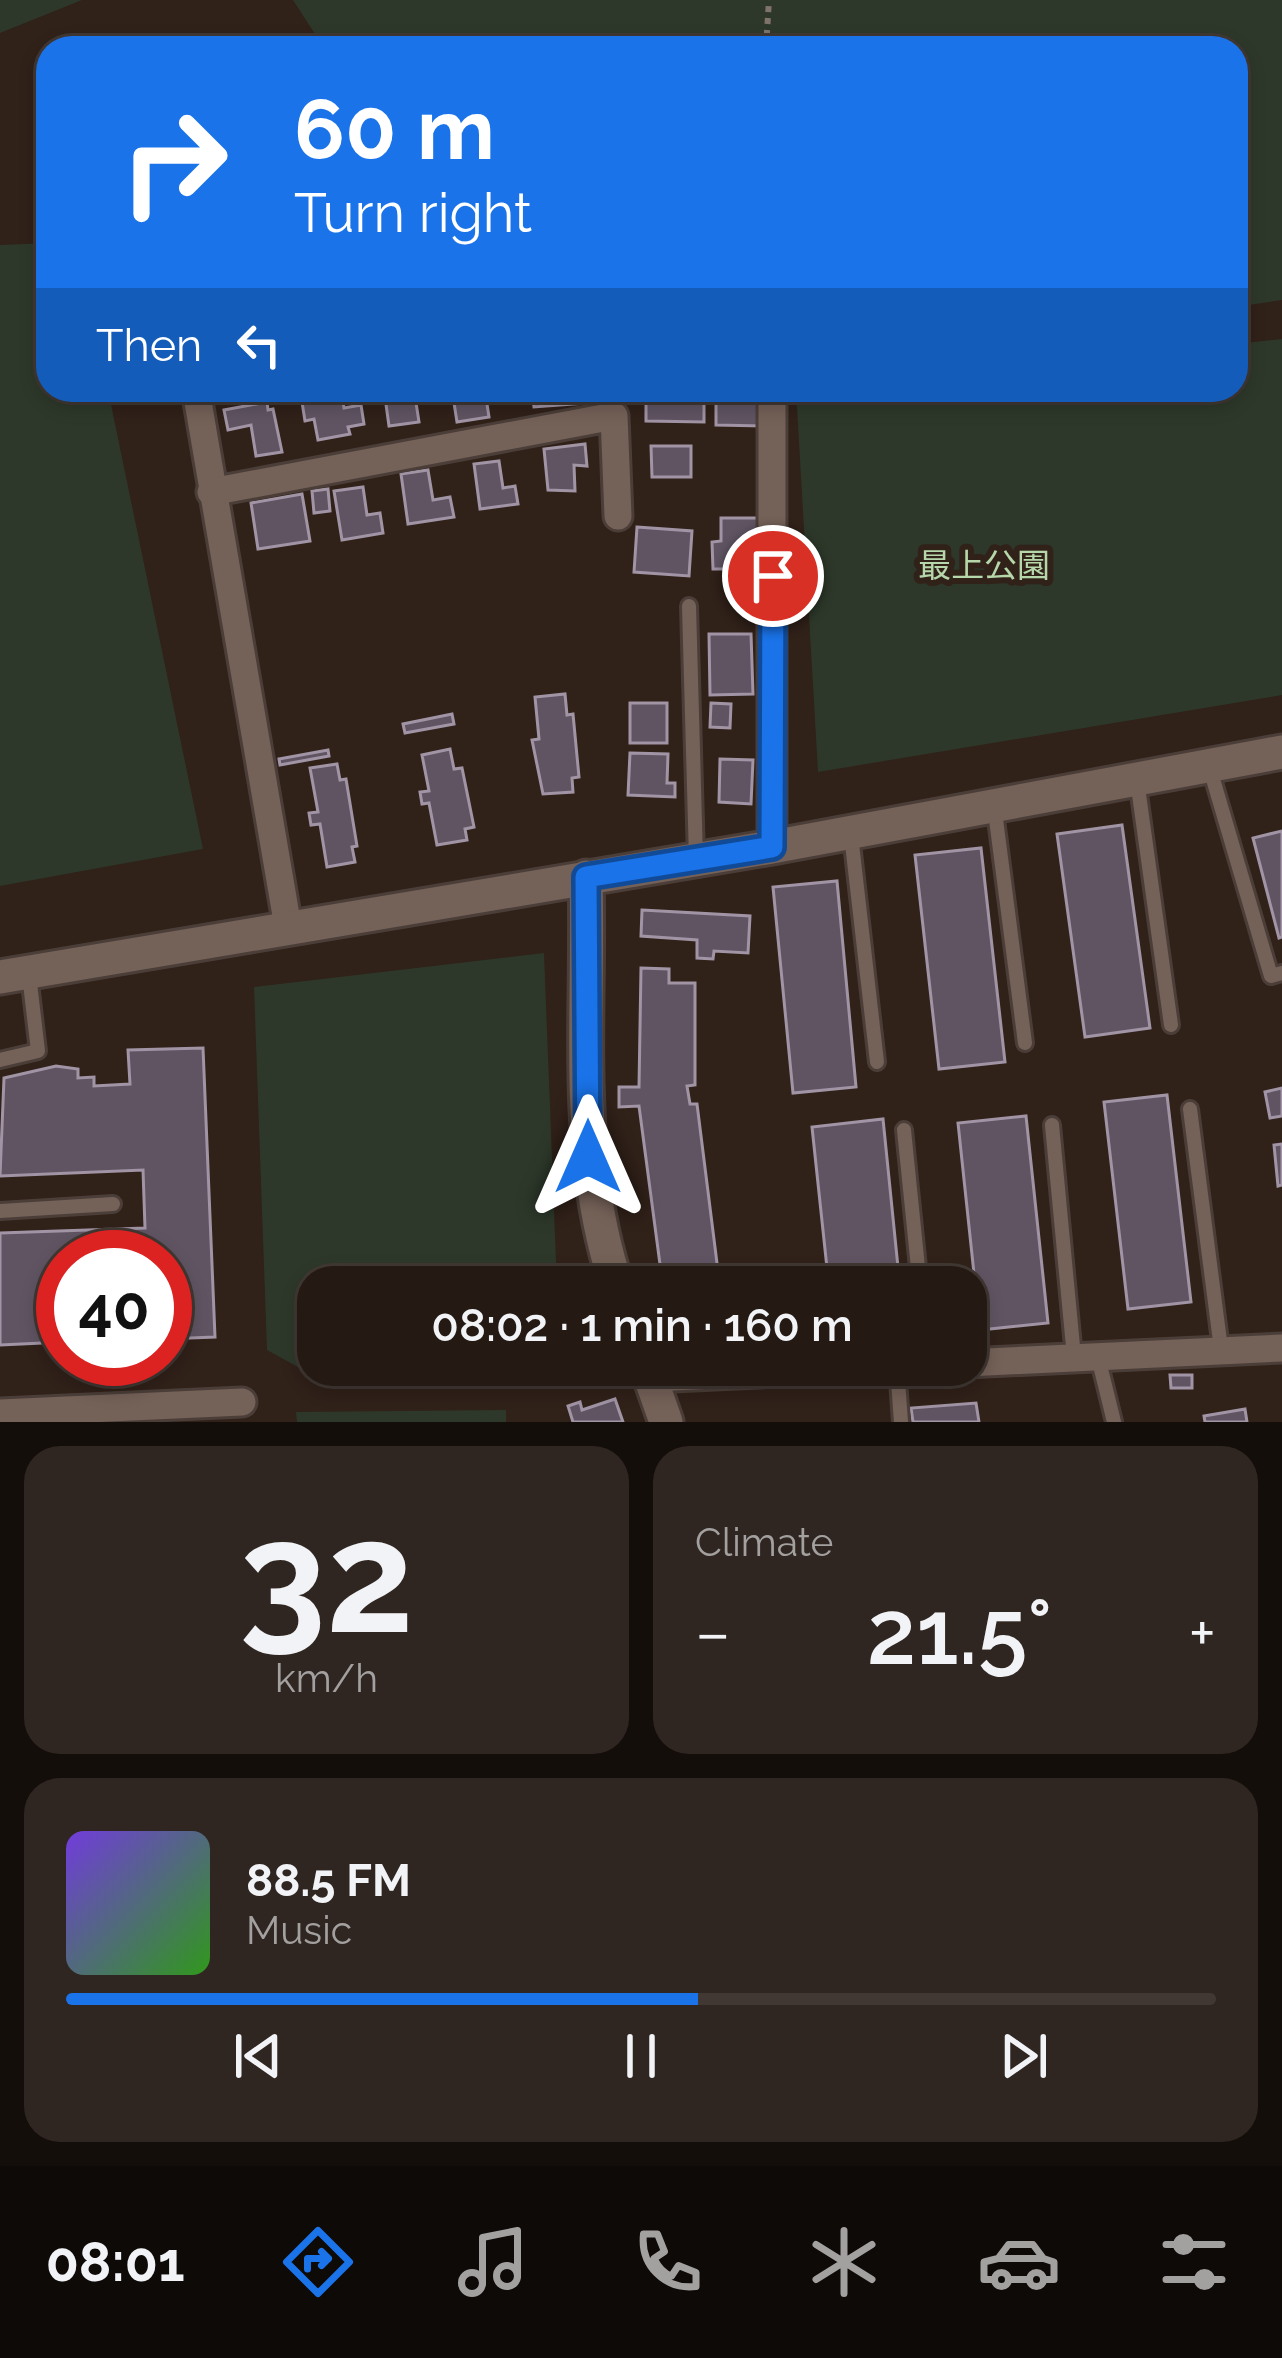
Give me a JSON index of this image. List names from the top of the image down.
{
  "parks": ["最上公園"],
  "page": {
    "turn": ["60 m", "Turn right"],
    "then": "Then",
    "limit": "40",
    "trip": "08:02 · 1 min · 160 m",
    "tile": [
      ["32", "km/h"],
      "Climate"
    ],
    "heat": ["−", "21.5°", "+"],
    "song": ["88.5 FM", "Music"],
    "tabs": "08:01"
  }
}
